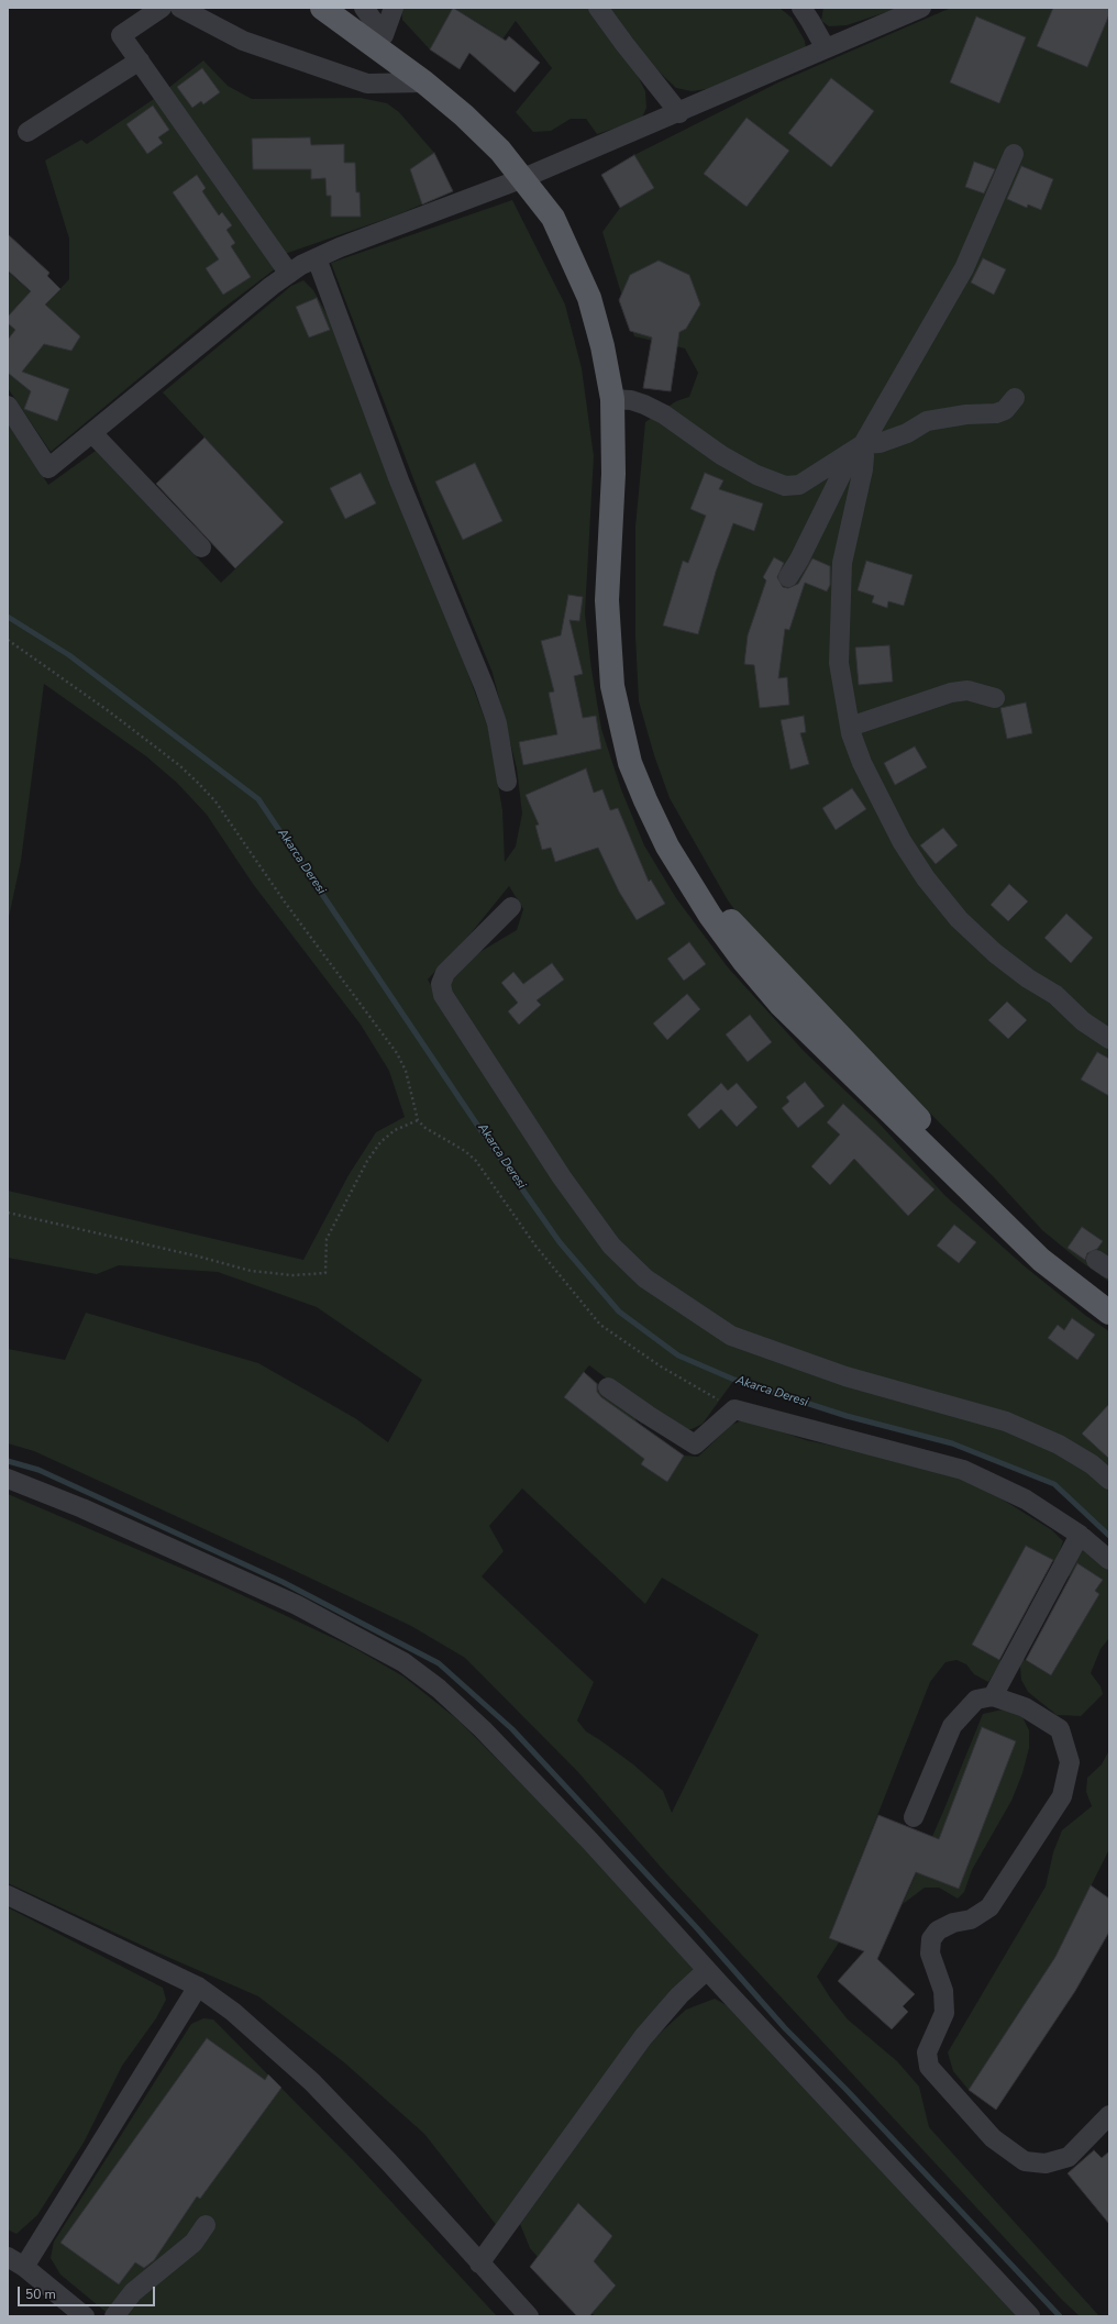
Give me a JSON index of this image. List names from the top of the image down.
{
  "water": ["Akarca Deresi"],
  "scale_bar": "50 m"
}
